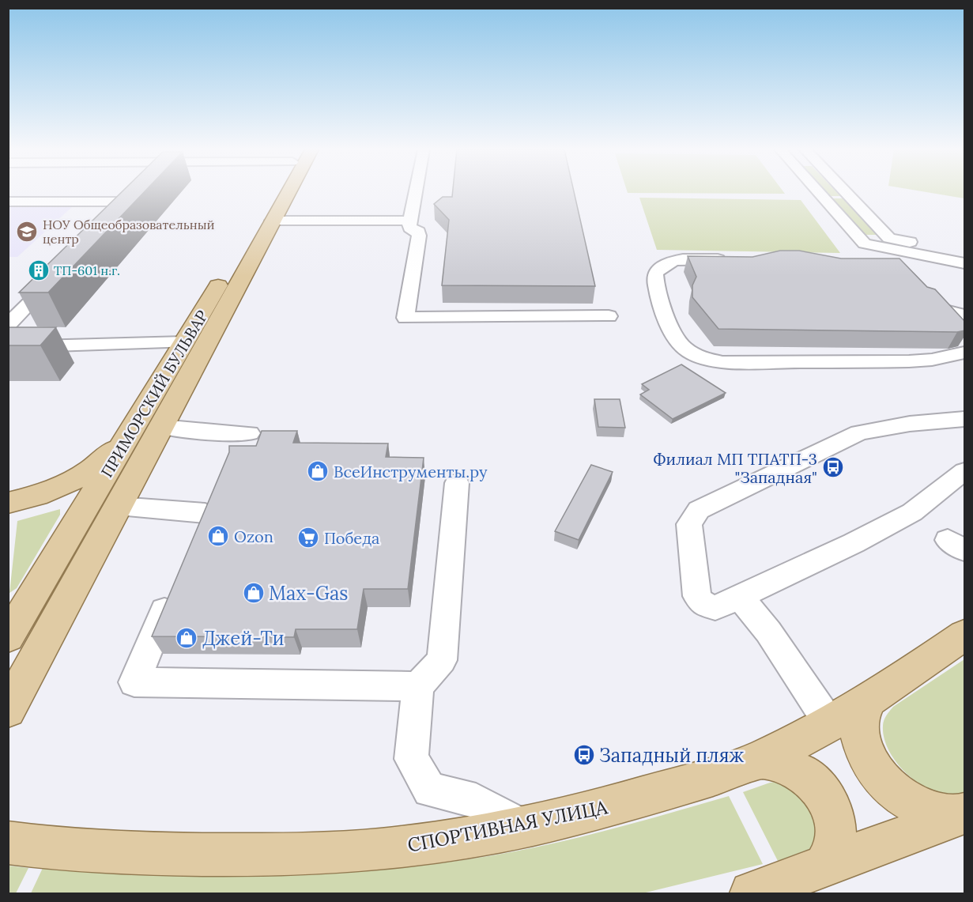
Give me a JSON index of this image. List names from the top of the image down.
{
  "streets": {
    "main road": ["ПРИМОРСКИЙ БУЛЬВАР", "СПОРТИВНАЯ УЛИЦА"]
  },
  "places": {
    "school or university": ["НОУ Общеобразовательный центр"],
    "building": ["ТП-601 н.г."],
    "bus stop": ["Филиал МП ТПАТП-3 \"Западная\"", "Западный пляж"],
    "shop": [
      "ВсеИнструменты.ру",
      "Ozon",
      "Max-Gas",
      "Джей-Ти"
    ],
    "supermarket": ["Победа"]
  }
}
